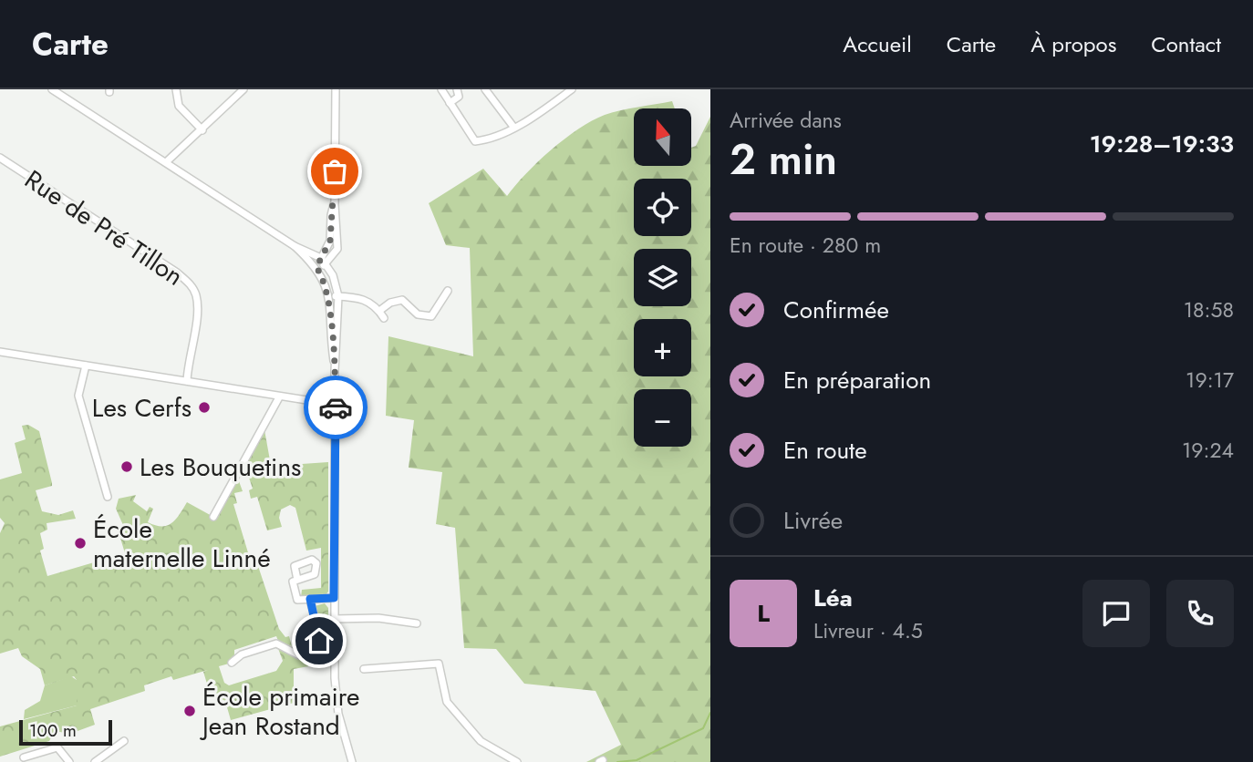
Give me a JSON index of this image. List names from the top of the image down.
{
  "streets": {
    "street": ["Rue de Pré Tillon"]
  },
  "places": [
    "Les Cerfs",
    "Les Bouquetins",
    "École maternelle Linné",
    "École primaire Jean Rostand"
  ],
  "scale_bar": "100 m",
  "north": "top",
  "page": {
    "header": "Carte",
    "nav": [
      "Accueil",
      "Carte",
      "À propos",
      "Contact"
    ],
    "heading": ["2 min", "Arrivée dans", "19:28–19:33"],
    "panel": ["Léa", "Livreur · 4.5"],
    "map_buttons": ["+", "−"],
    "bar": "En route · 280 m",
    "list": [
      ["Confirmée", "18:58"],
      ["En préparation", "19:17"],
      ["En route", "19:24"],
      "Livrée"
    ],
    "round": "L",
    "scale": "100 m"
  }
}
